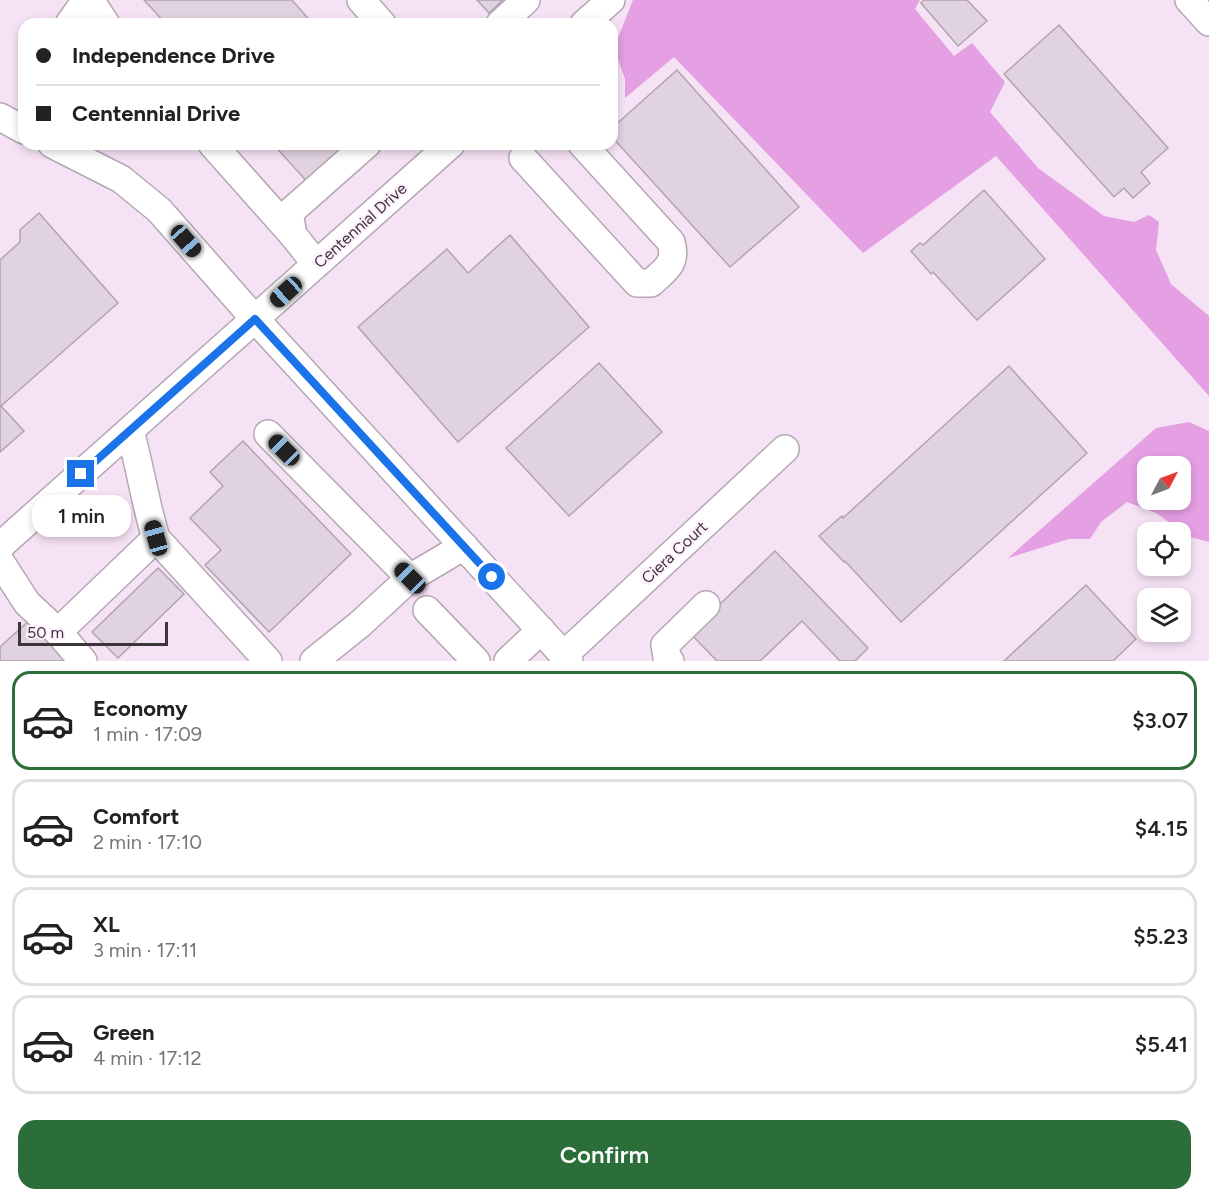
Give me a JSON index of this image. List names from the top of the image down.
{
  "streets": {
    "street": ["Centennial Drive", "Ciera Court"]
  },
  "scale_bar": "50 m",
  "north": "top right",
  "page": {
    "banner": ["Independence Drive", "Centennial Drive"],
    "bubble": "1 min",
    "scale": "50 m",
    "list": [
      {
        "name": "Economy",
        "note": "1 min · 17:09",
        "value": "$3.07"
      },
      {
        "name": "Comfort",
        "note": "2 min · 17:10",
        "value": "$4.15"
      },
      {
        "name": "XL",
        "note": "3 min · 17:11",
        "value": "$5.23"
      },
      {
        "name": "Green",
        "note": "4 min · 17:12",
        "value": "$5.41"
      }
    ],
    "buttons": "Confirm"
  }
}
